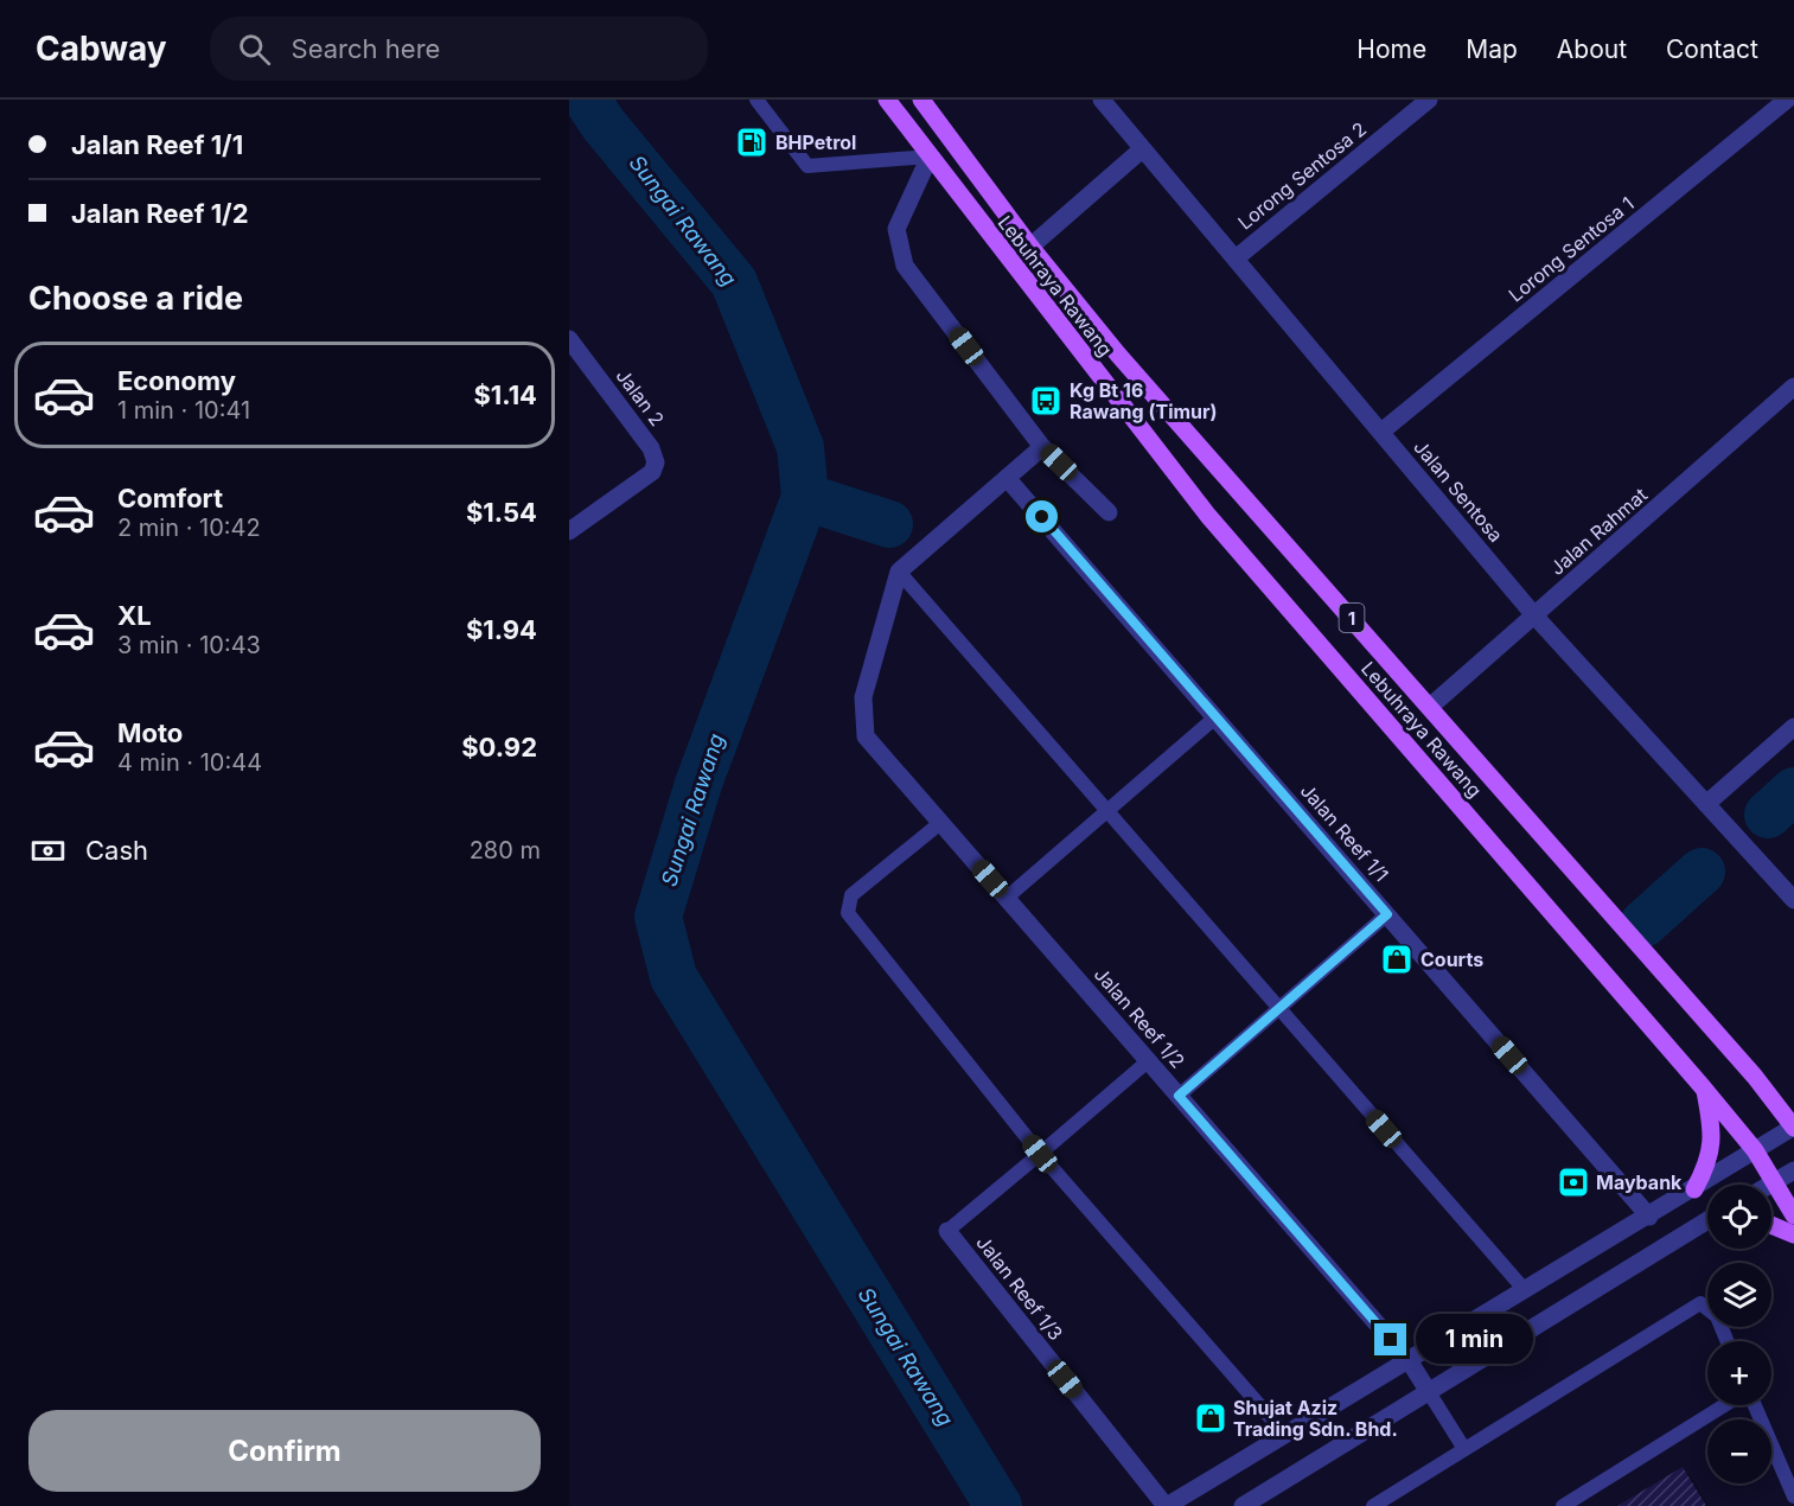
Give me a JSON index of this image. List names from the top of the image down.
{
  "streets": {
    "main road": ["Lebuhraya Rawang", "1"],
    "street": [
      "Lorong Sentosa 2",
      "Lorong Sentosa 1",
      "Jalan 2",
      "Jalan Sentosa",
      "Jalan Rahmat",
      "Jalan Reef 1/1",
      "Jalan Reef 1/2",
      "Jalan Reef 1/3"
    ]
  },
  "crossings": [
    ["Lorong Sentosa 2", "Jalan Sentosa"],
    ["Lorong Sentosa 1", "Jalan Sentosa"],
    ["Lebuhraya Rawang", "Jalan Rahmat"],
    ["Jalan Sentosa", "Jalan Rahmat"]
  ],
  "water": ["Sungai Rawang"],
  "places": {
    "fuel station": ["BHPetrol"],
    "bus stop": ["Kg Bt 16 Rawang (Timur)"],
    "shop": ["Courts", "Shujat Aziz Trading Sdn. Bhd."],
    "bank": ["Maybank"]
  },
  "page": {
    "header": "Cabway",
    "search": "Search here",
    "nav": [
      "Home",
      "Map",
      "About",
      "Contact"
    ],
    "banner": ["Jalan Reef 1/1", "Jalan Reef 1/2"],
    "heading": "Choose a ride",
    "list": [
      {
        "name": "Economy",
        "note": "1 min · 10:41",
        "value": "$1.14"
      },
      {
        "name": "Comfort",
        "note": "2 min · 10:42",
        "value": "$1.54"
      },
      {
        "name": "XL",
        "note": "3 min · 10:43",
        "value": "$1.94"
      },
      {
        "name": "Moto",
        "note": "4 min · 10:44",
        "value": "$0.92"
      }
    ],
    "pay": ["Cash", "280 m"],
    "map_buttons": ["+", "−"],
    "bubble": "1 min",
    "buttons": "Confirm"
  }
}
